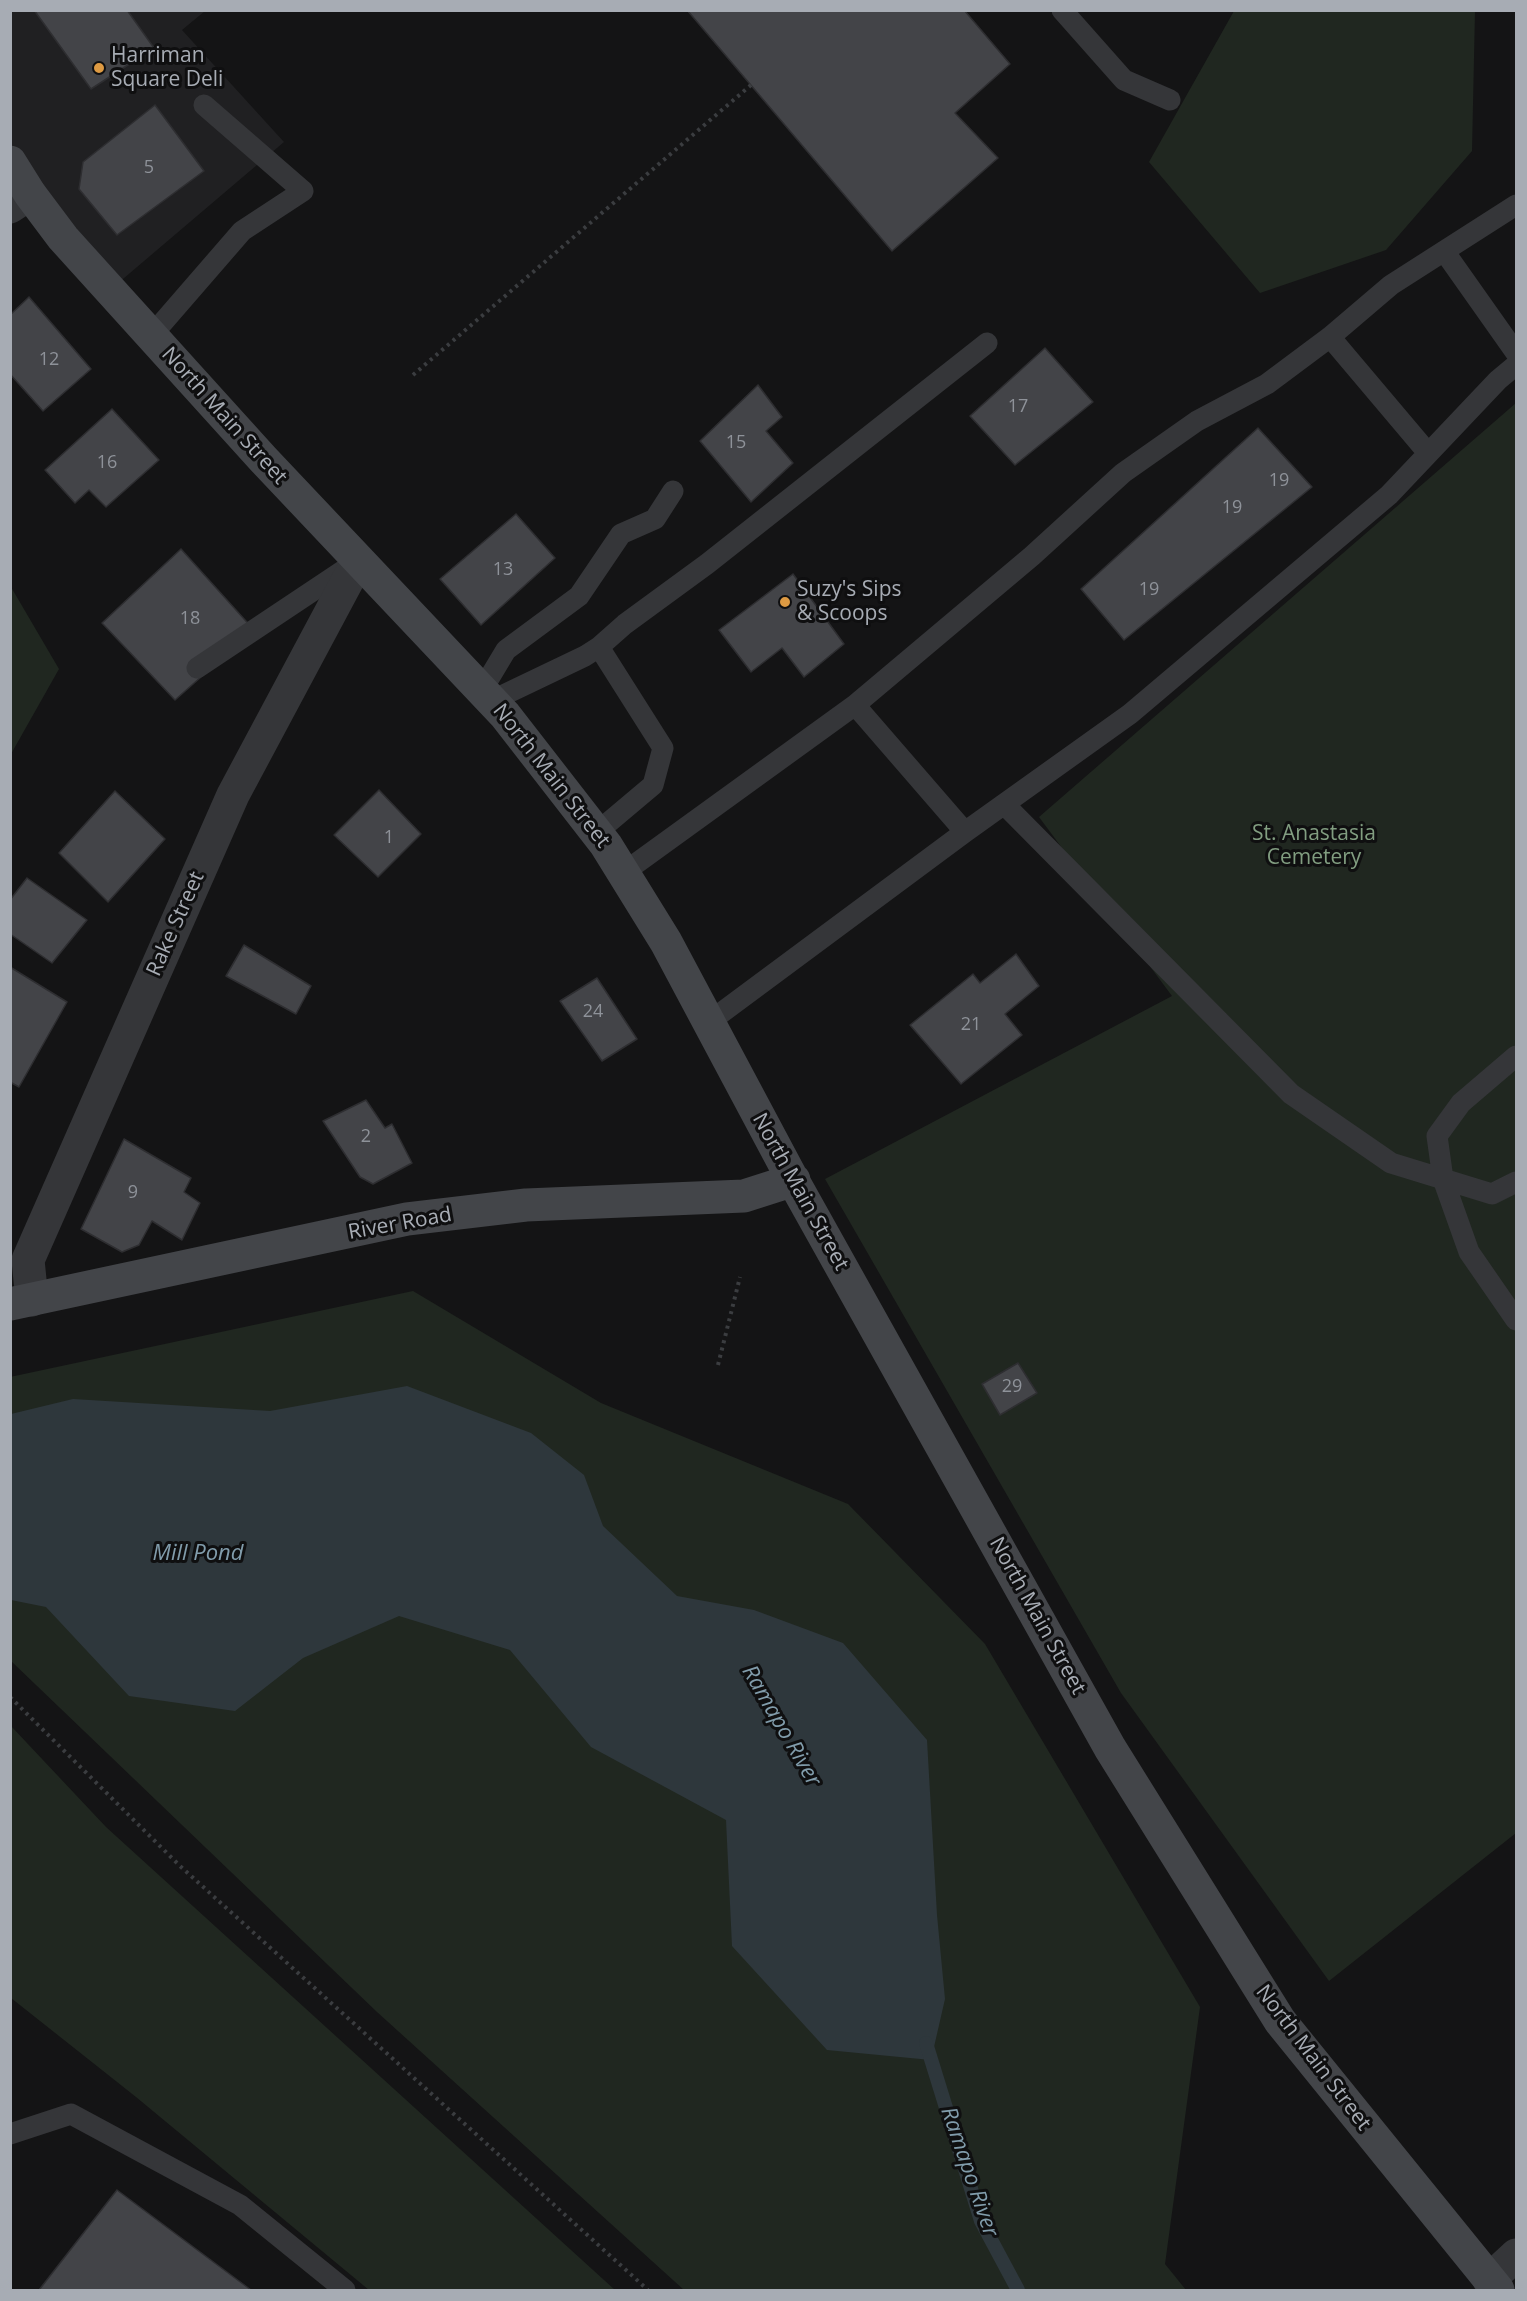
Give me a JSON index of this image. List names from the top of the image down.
{
  "streets": {
    "street": ["North Main Street", "Rake Street", "River Road"]
  },
  "crossings": [
    ["North Main Street", "Rake Street"],
    ["North Main Street", "River Road"],
    ["Rake Street", "River Road"]
  ],
  "water": ["Mill Pond", "Ramapo River"],
  "parks": ["St. Anastasia Cemetery"],
  "places": ["Harriman Square Deli", "Suzy's Sips & Scoops"],
  "house_numbers": [
    "5",
    "12",
    "17",
    "15",
    "16",
    "19",
    "19",
    "13",
    "19",
    "18",
    "1",
    "24",
    "21",
    "2",
    "9",
    "29"
  ]
}
